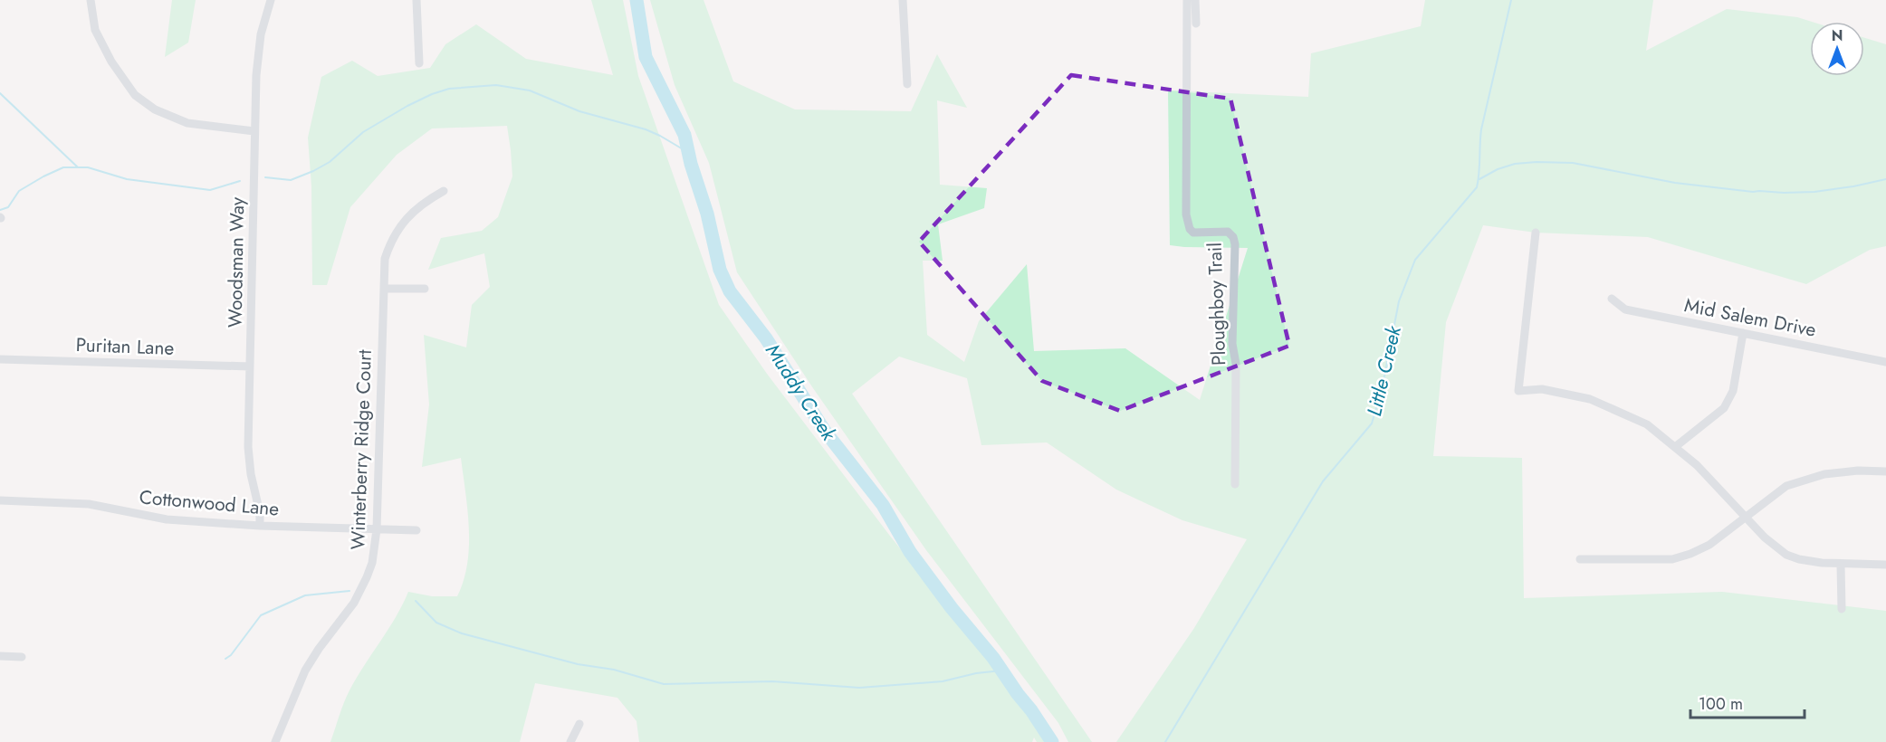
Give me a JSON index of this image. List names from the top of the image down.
{
  "streets": {
    "street": [
      "Woodsman Way",
      "Ploughboy Trail",
      "Mid Salem Drive",
      "Puritan Lane",
      "Winterberry Ridge Court",
      "Cottonwood Lane"
    ]
  },
  "crossings": [
    ["Woodsman Way", "Puritan Lane"],
    ["Woodsman Way", "Cottonwood Lane"],
    ["Winterberry Ridge Court", "Cottonwood Lane"]
  ],
  "water": ["Little Creek", "Muddy Creek"],
  "scale_bar": "100 m",
  "north": "top"
}
